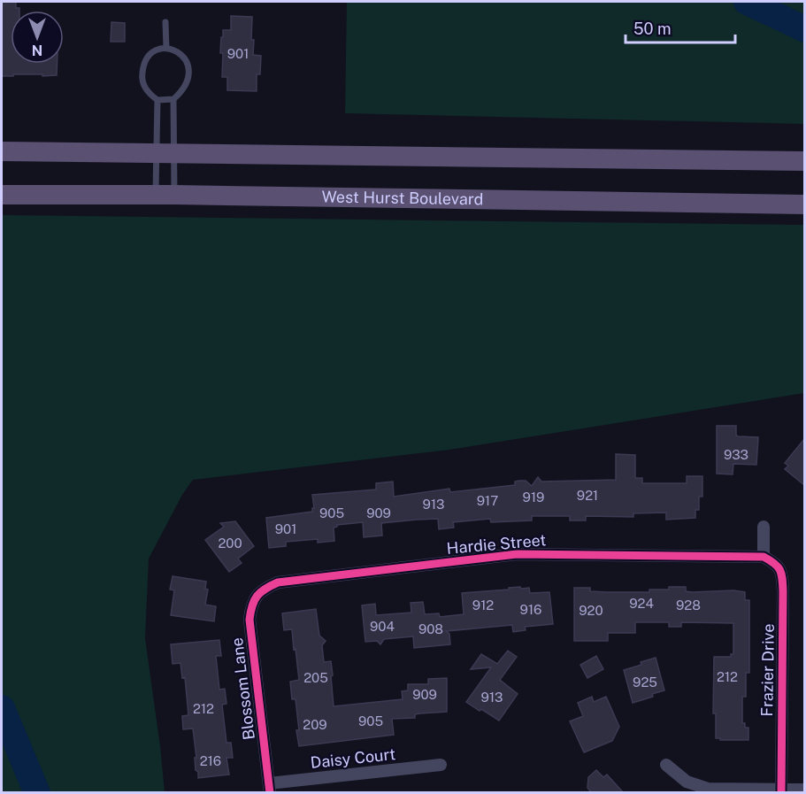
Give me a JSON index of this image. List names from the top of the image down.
{
  "streets": {
    "main road": ["West Hurst Boulevard"],
    "street": [
      "Hardie Street",
      "Frazier Drive",
      "Blossom Lane",
      "Daisy Court"
    ]
  },
  "crossings": [
    ["Hardie Street", "Frazier Drive"],
    ["Hardie Street", "Blossom Lane"],
    ["Blossom Lane", "Daisy Court"]
  ],
  "house_numbers": [
    "901",
    "933",
    "921",
    "919",
    "917",
    "913",
    "905",
    "909",
    "901",
    "200",
    "924",
    "912",
    "928",
    "916",
    "920",
    "904",
    "908",
    "212",
    "205",
    "925",
    "909",
    "913",
    "212",
    "905",
    "209",
    "216"
  ],
  "scale_bar": "50 m",
  "north": "bottom"
}
